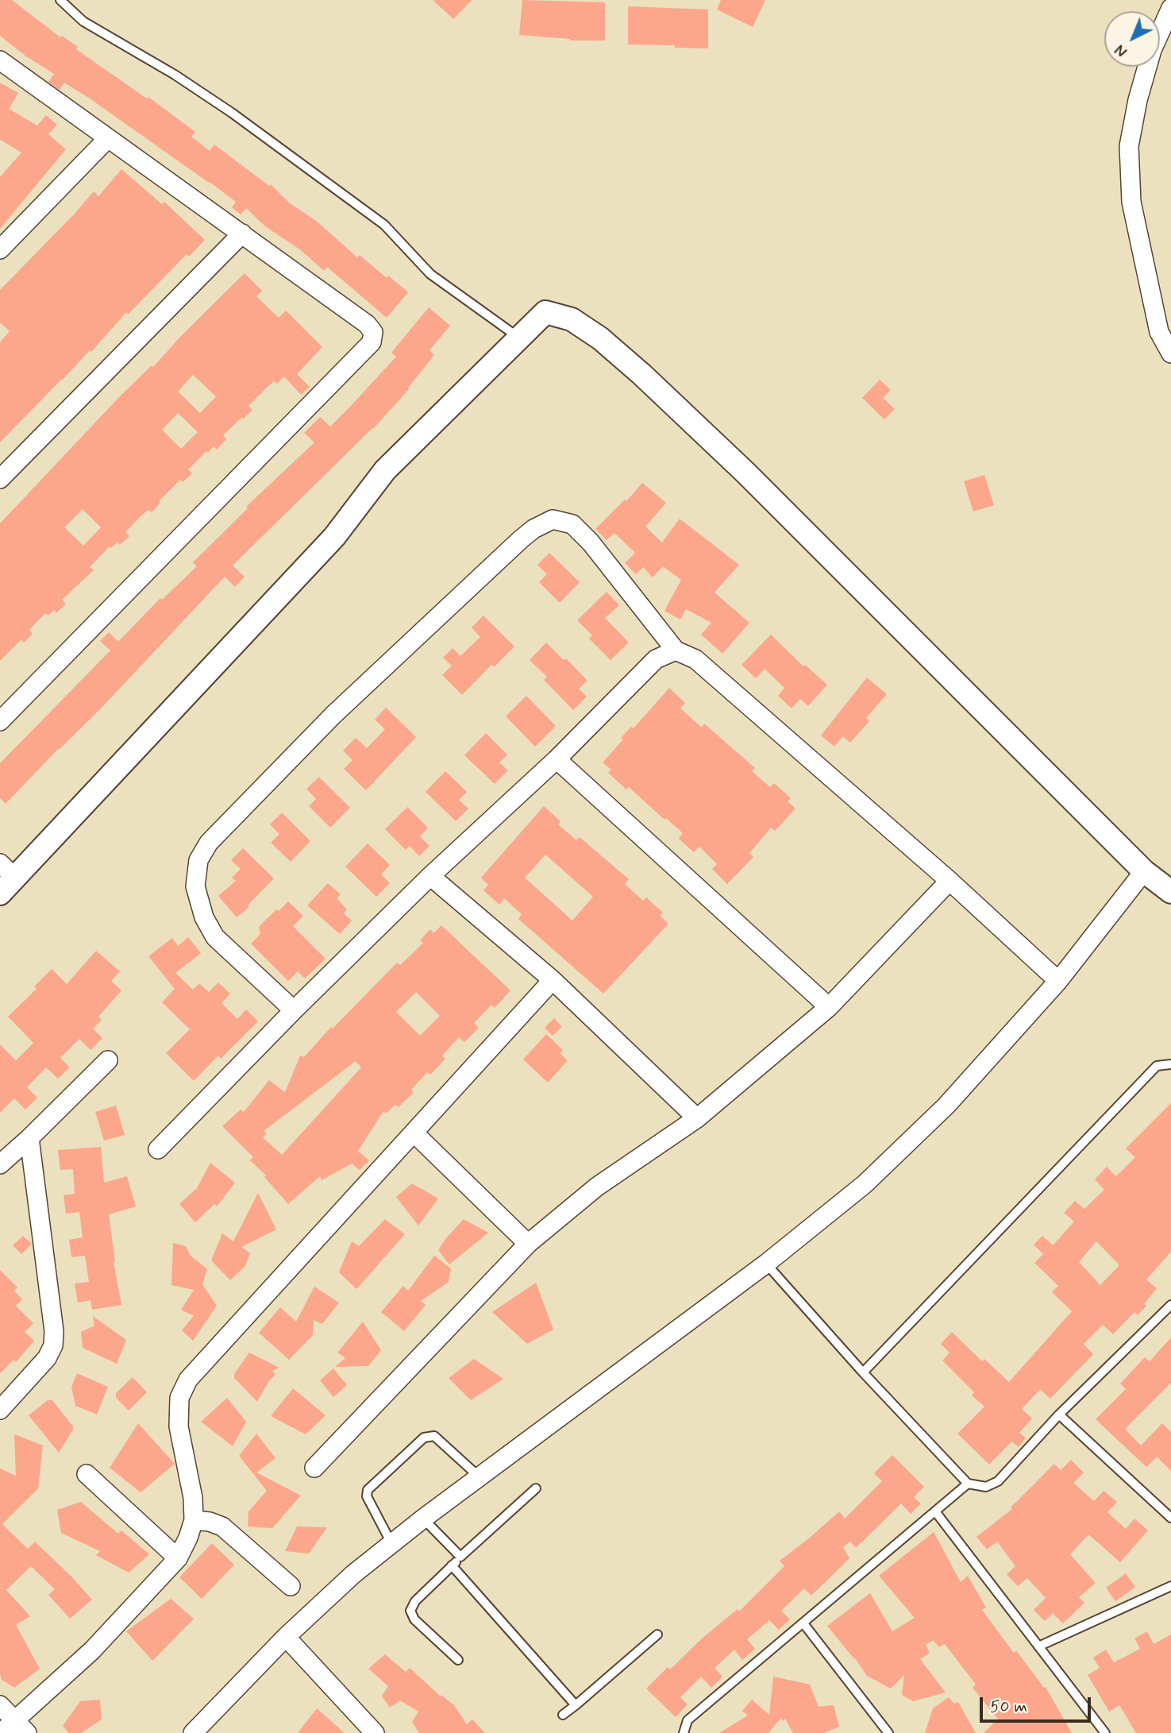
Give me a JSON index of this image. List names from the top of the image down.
{
  "scale_bar": "50 m",
  "north": "bottom left"
}
